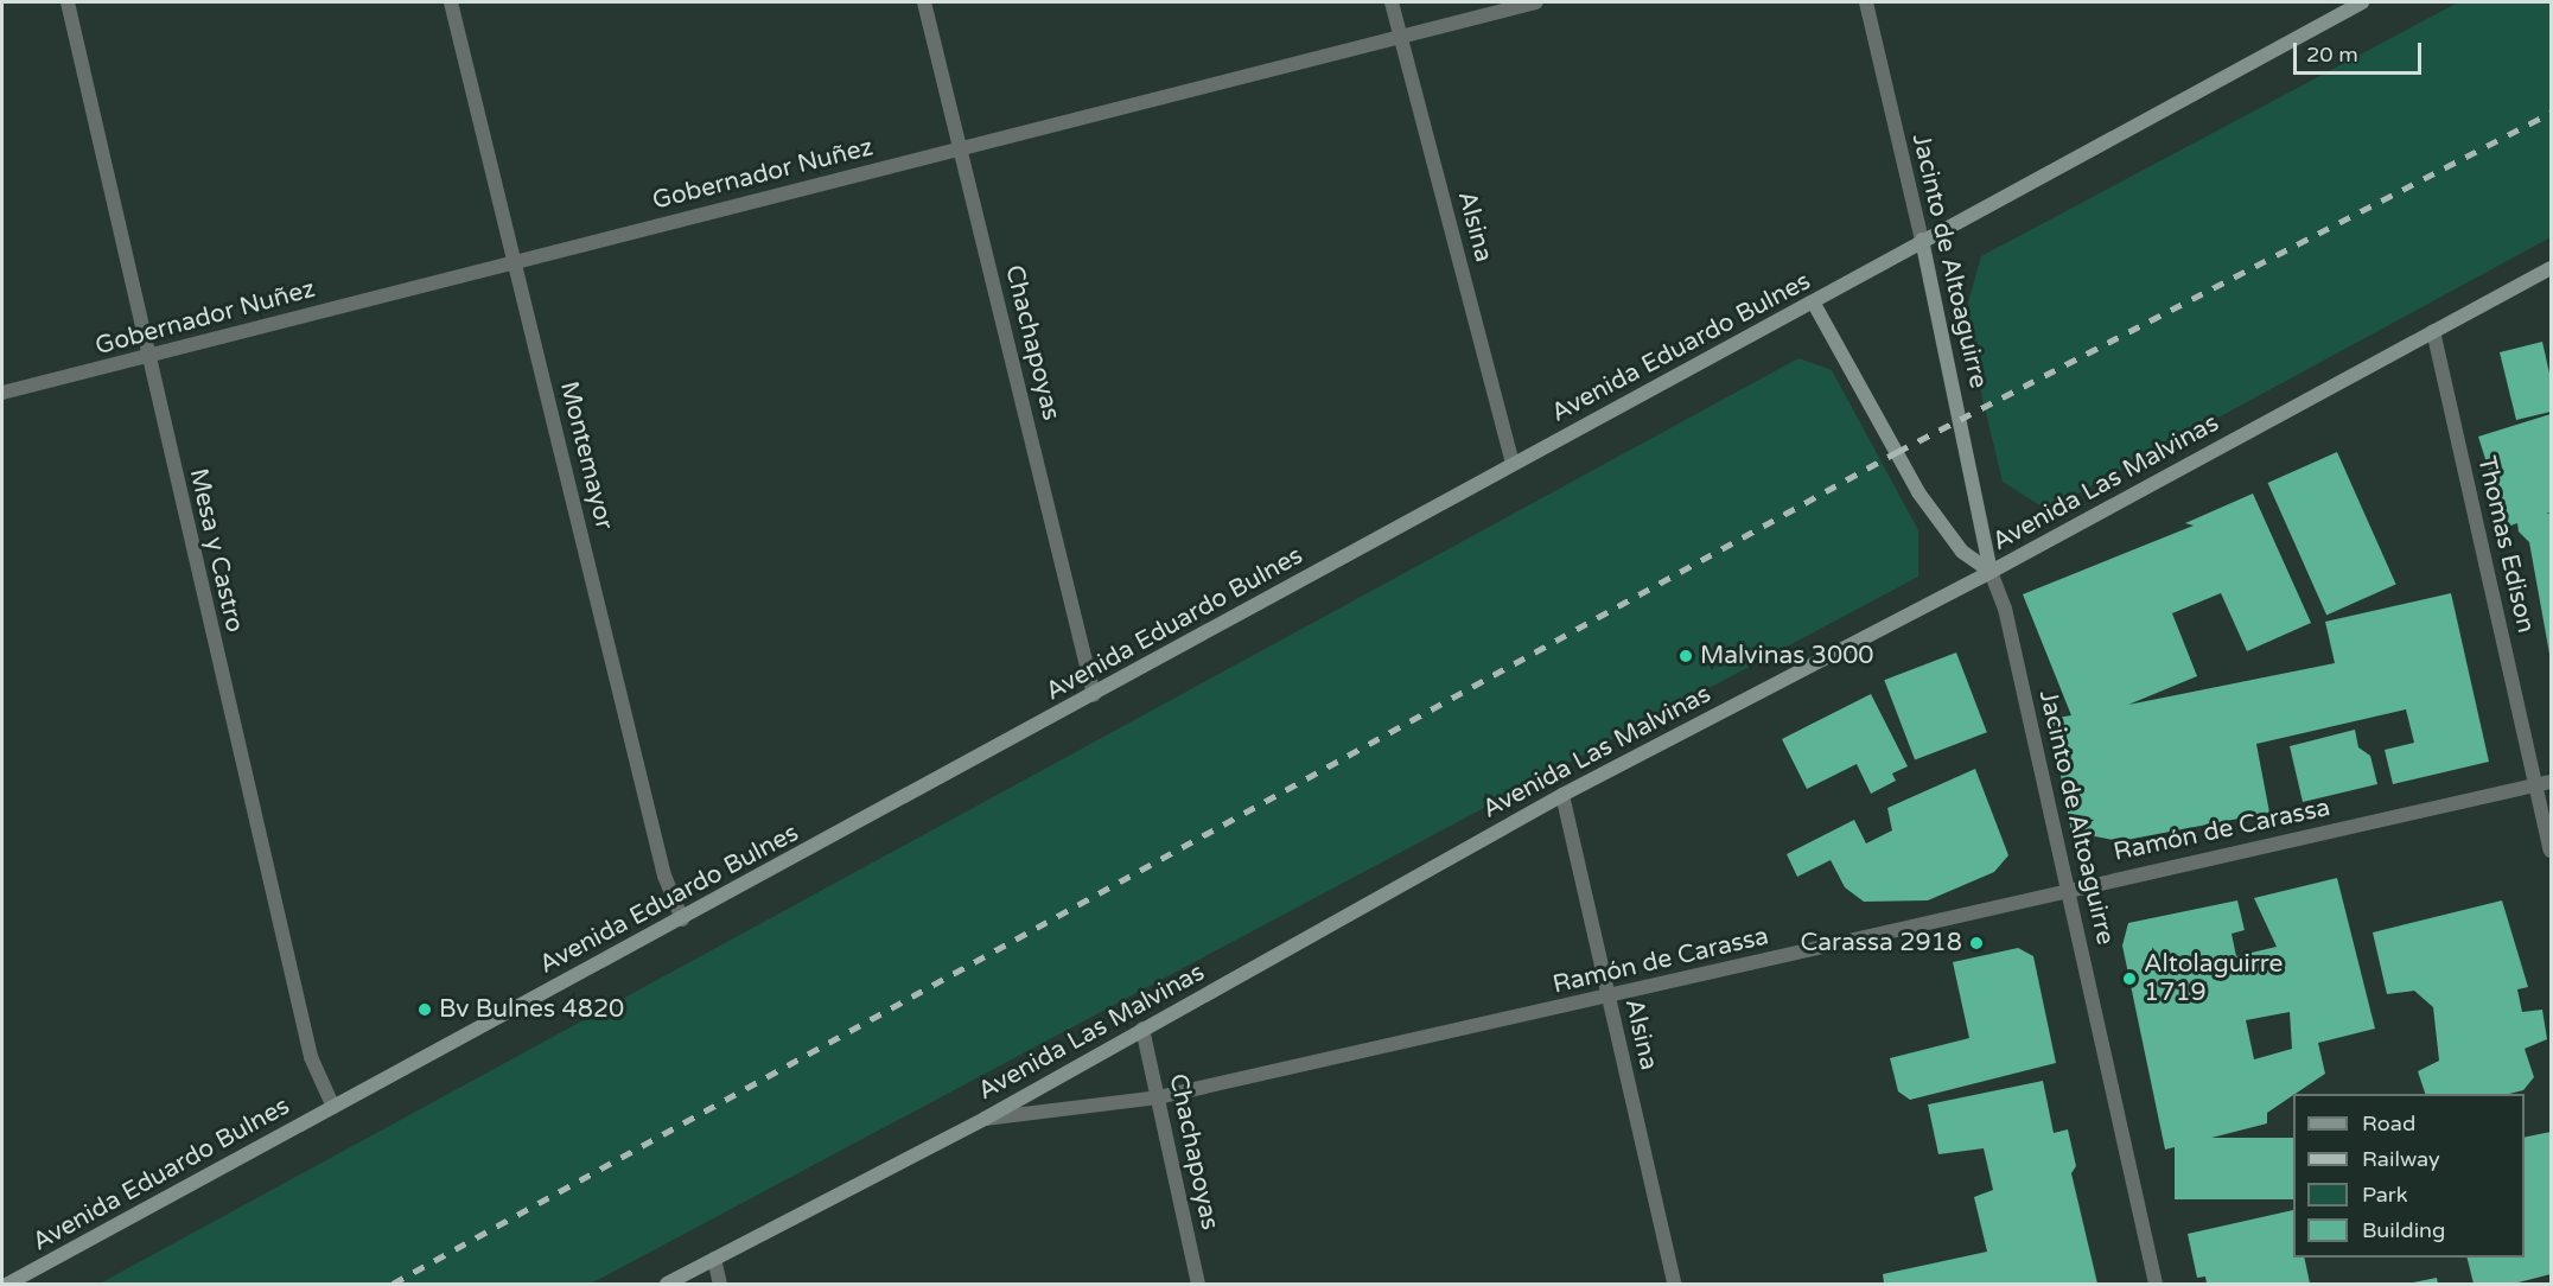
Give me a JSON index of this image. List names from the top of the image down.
{
  "streets": {
    "main road": ["Jacinto de Altoaguirre", "Avenida Eduardo Bulnes", "Avenida Las Malvinas"],
    "street": [
      "Gobernador Nuñez",
      "Alsina",
      "Chachapoyas",
      "Montemayor",
      "Thomas Edison",
      "Mesa y Castro",
      "Ramón de Carassa"
    ]
  },
  "crossings": [
    ["Gobernador Nuñez", "Alsina"],
    ["Gobernador Nuñez", "Chachapoyas"],
    ["Gobernador Nuñez", "Montemayor"],
    ["Gobernador Nuñez", "Mesa y Castro"],
    ["Alsina", "Avenida Eduardo Bulnes"],
    ["Alsina", "Avenida Las Malvinas"],
    ["Alsina", "Ramón de Carassa"],
    ["Jacinto de Altoaguirre", "Avenida Eduardo Bulnes"],
    ["Jacinto de Altoaguirre", "Avenida Las Malvinas"],
    ["Jacinto de Altoaguirre", "Ramón de Carassa"],
    ["Chachapoyas", "Avenida Eduardo Bulnes"],
    ["Chachapoyas", "Avenida Las Malvinas"],
    ["Chachapoyas", "Ramón de Carassa"],
    ["Avenida Eduardo Bulnes", "Montemayor"],
    ["Avenida Eduardo Bulnes", "Mesa y Castro"],
    ["Avenida Las Malvinas", "Thomas Edison"],
    ["Avenida Las Malvinas", "Ramón de Carassa"],
    ["Thomas Edison", "Ramón de Carassa"]
  ],
  "places": [
    "Malvinas 3000",
    "Carassa 2918",
    "Altolaguirre 1719",
    "Bv Bulnes 4820"
  ],
  "legend": [
    "Road",
    "Railway",
    "Park",
    "Building"
  ],
  "scale_bar": "20 m"
}
